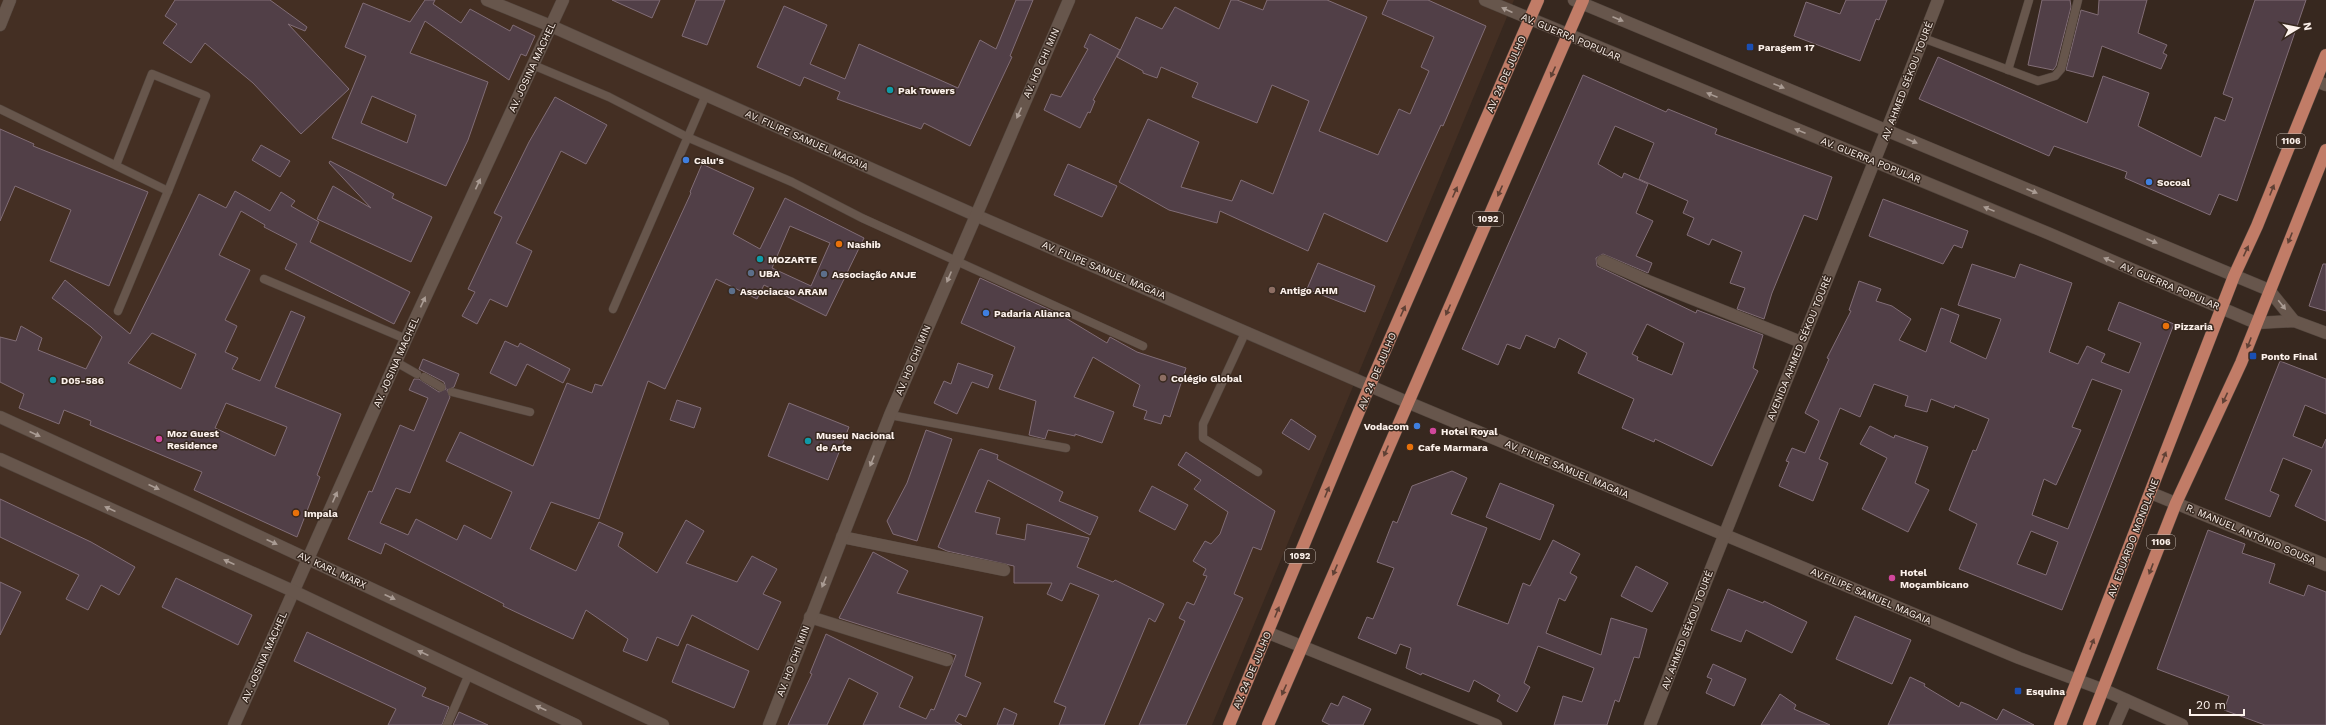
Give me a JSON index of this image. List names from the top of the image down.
{
  "streets": {
    "main road": [
      "AV. 24 DE JULHO",
      "1106",
      "1092",
      "AV. EDUARDO MONDLANE"
    ],
    "street": [
      "AV. GUERRA POPULAR",
      "AV. HO CHI MIN",
      "AV. JOSINA MACHEL",
      "AV. AHMED SÉKOU TOURÉ",
      "AV. FILIPE SAMUEL MAGAIA",
      "AVENIDA AHMED SÉKOU TOURÉ",
      "R. MANUEL ANTÓNIO SOUSA",
      "AV. KARL MARX",
      "AV.FILIPE SAMUEL MAGAIA"
    ]
  },
  "crossings": [
    ["AV. GUERRA POPULAR", "AV. 24 DE JULHO"],
    ["AV. GUERRA POPULAR", "AV. AHMED SÉKOU TOURÉ"],
    ["AV. GUERRA POPULAR", "1106"],
    ["AV. GUERRA POPULAR", "1092"],
    ["AV. GUERRA POPULAR", "AVENIDA AHMED SÉKOU TOURÉ"],
    ["AV. GUERRA POPULAR", "AV. EDUARDO MONDLANE"],
    ["AV. HO CHI MIN", "AV. FILIPE SAMUEL MAGAIA"],
    ["AV. JOSINA MACHEL", "AV. FILIPE SAMUEL MAGAIA"],
    ["AV. JOSINA MACHEL", "AV. KARL MARX"],
    ["AV. 24 DE JULHO", "AV. FILIPE SAMUEL MAGAIA"],
    ["AV. AHMED SÉKOU TOURÉ", "AV. FILIPE SAMUEL MAGAIA"],
    ["AV. AHMED SÉKOU TOURÉ", "AVENIDA AHMED SÉKOU TOURÉ"],
    ["AV. AHMED SÉKOU TOURÉ", "AV.FILIPE SAMUEL MAGAIA"],
    ["AV. FILIPE SAMUEL MAGAIA", "1092"],
    ["AV. FILIPE SAMUEL MAGAIA", "AVENIDA AHMED SÉKOU TOURÉ"],
    ["AV. FILIPE SAMUEL MAGAIA", "AV.FILIPE SAMUEL MAGAIA"],
    ["1106", "R. MANUEL ANTÓNIO SOUSA"],
    ["1106", "AV. EDUARDO MONDLANE"],
    ["AVENIDA AHMED SÉKOU TOURÉ", "AV.FILIPE SAMUEL MAGAIA"],
    ["R. MANUEL ANTÓNIO SOUSA", "AV. EDUARDO MONDLANE"],
    ["AV. EDUARDO MONDLANE", "AV.FILIPE SAMUEL MAGAIA"]
  ],
  "one_way": ["AV. HO CHI MIN", "AV. JOSINA MACHEL"],
  "places": {
    "transit": ["Paragem 17", "Ponto Final", "Esquina"],
    "other": [
      "Pak Towers",
      "Calu's",
      "Socoal",
      "Nashib",
      "MOZARTE",
      "UBA",
      "Associação ANJE",
      "Antigo AHM",
      "Associacao ARAM",
      "Padaria Alianca",
      "Pizzaria",
      "Colégio Global",
      "D05-586",
      "Vodacom",
      "Hotel Royal",
      "Moz Guest Residence",
      "Museu Nacional de Arte",
      "Cafe Marmara",
      "Impala",
      "Hotel Moçambicano"
    ]
  },
  "scale_bar": "20 m",
  "north": "right"
}
